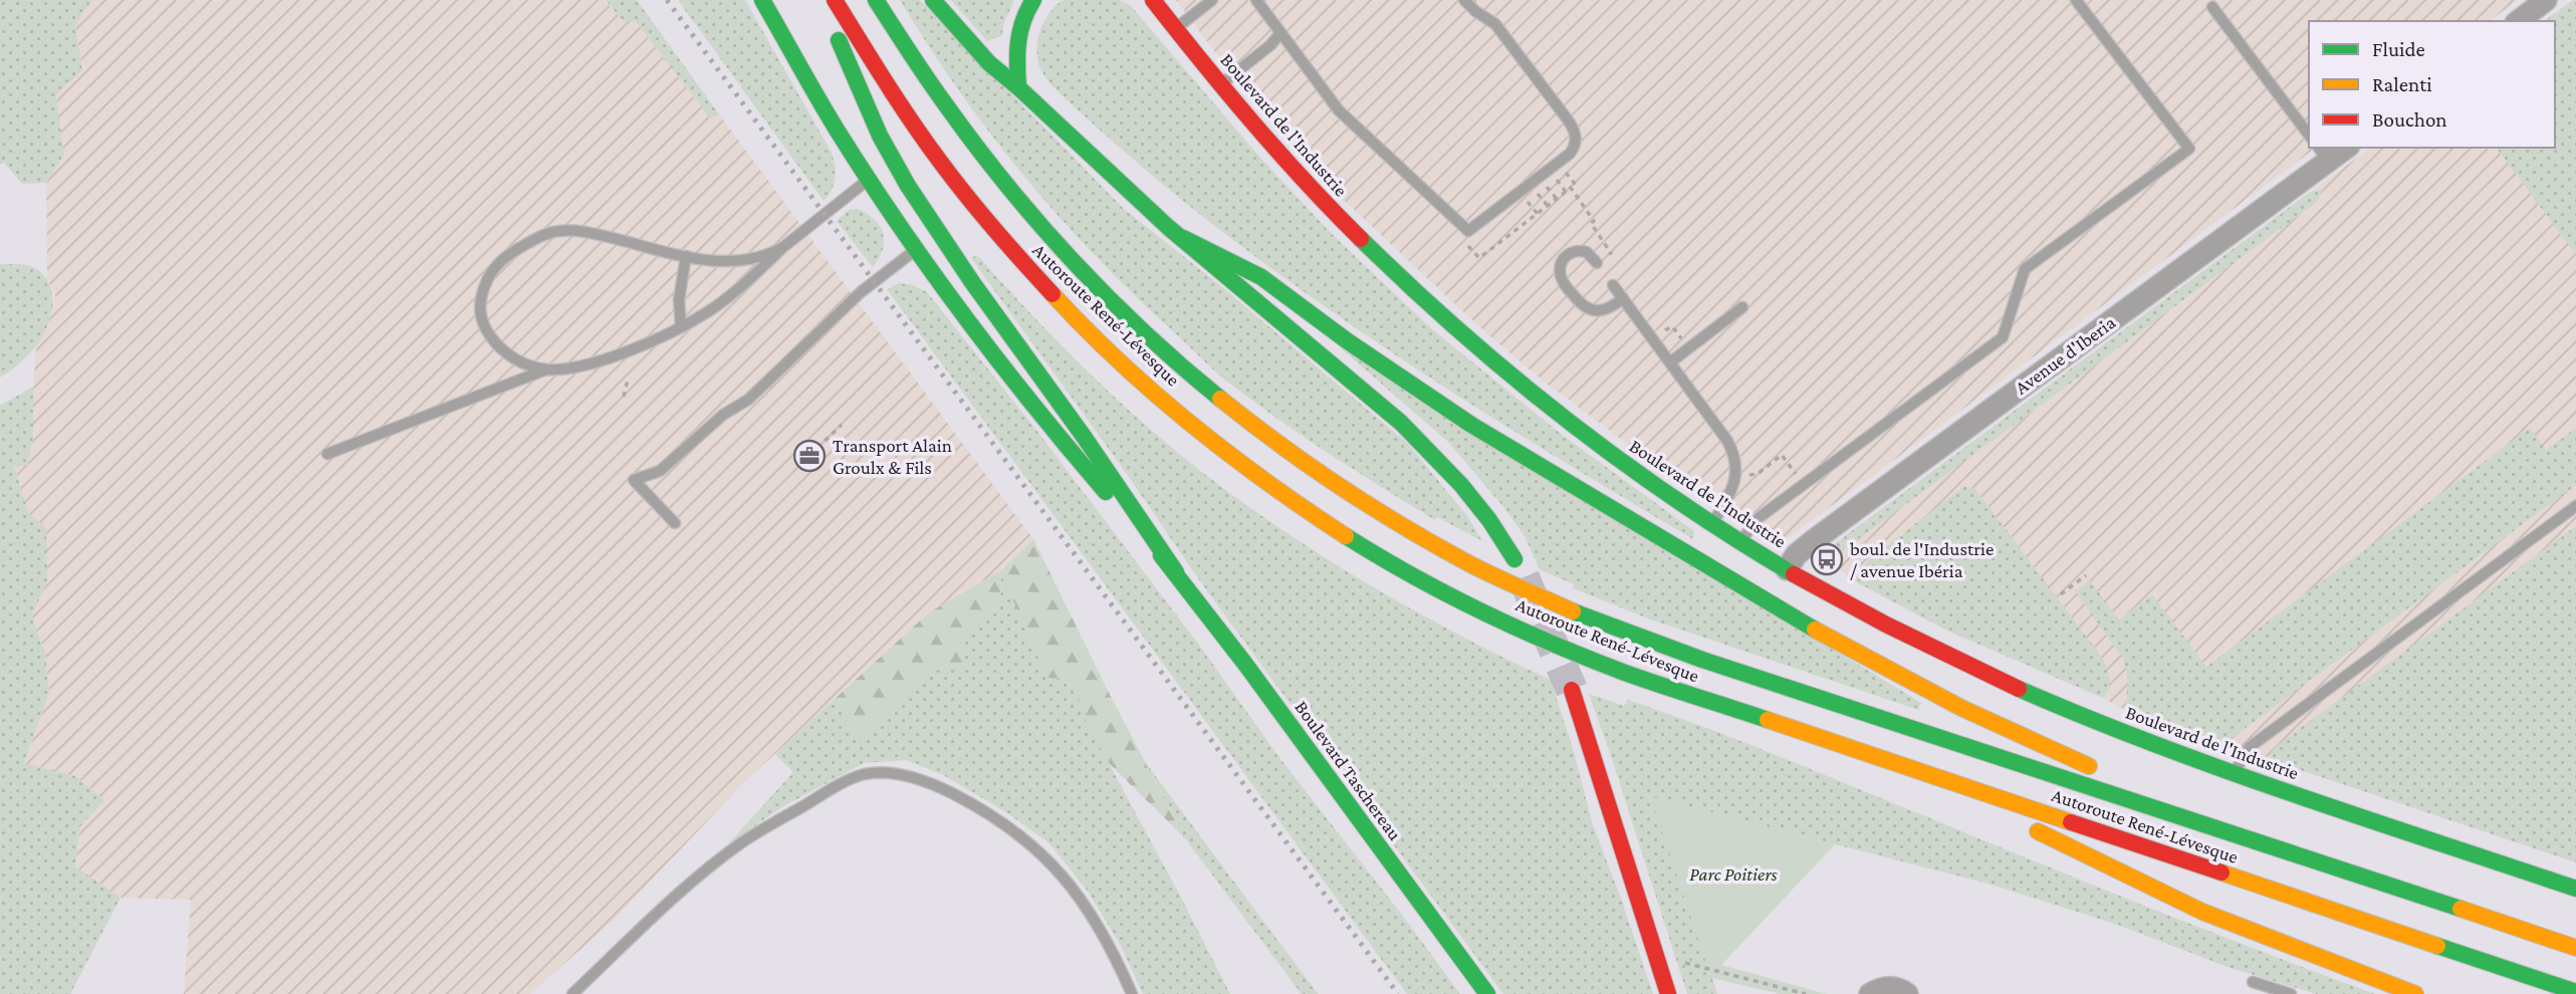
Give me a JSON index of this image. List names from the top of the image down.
{
  "streets": {
    "main road": ["Boulevard de l'Industrie", "Autoroute René-Lévesque", "Boulevard Taschereau"],
    "street": ["Avenue d'Iberia"]
  },
  "crossings": [
    ["Boulevard de l'Industrie", "Avenue d'Iberia"]
  ],
  "parks": ["Parc Poitiers"],
  "places": {
    "office": ["Transport Alain Groulx & Fils"],
    "bus stop": ["boul. de l'Industrie / avenue Ibéria"]
  },
  "legend": ["Fluide", "Ralenti", "Bouchon"]
}
